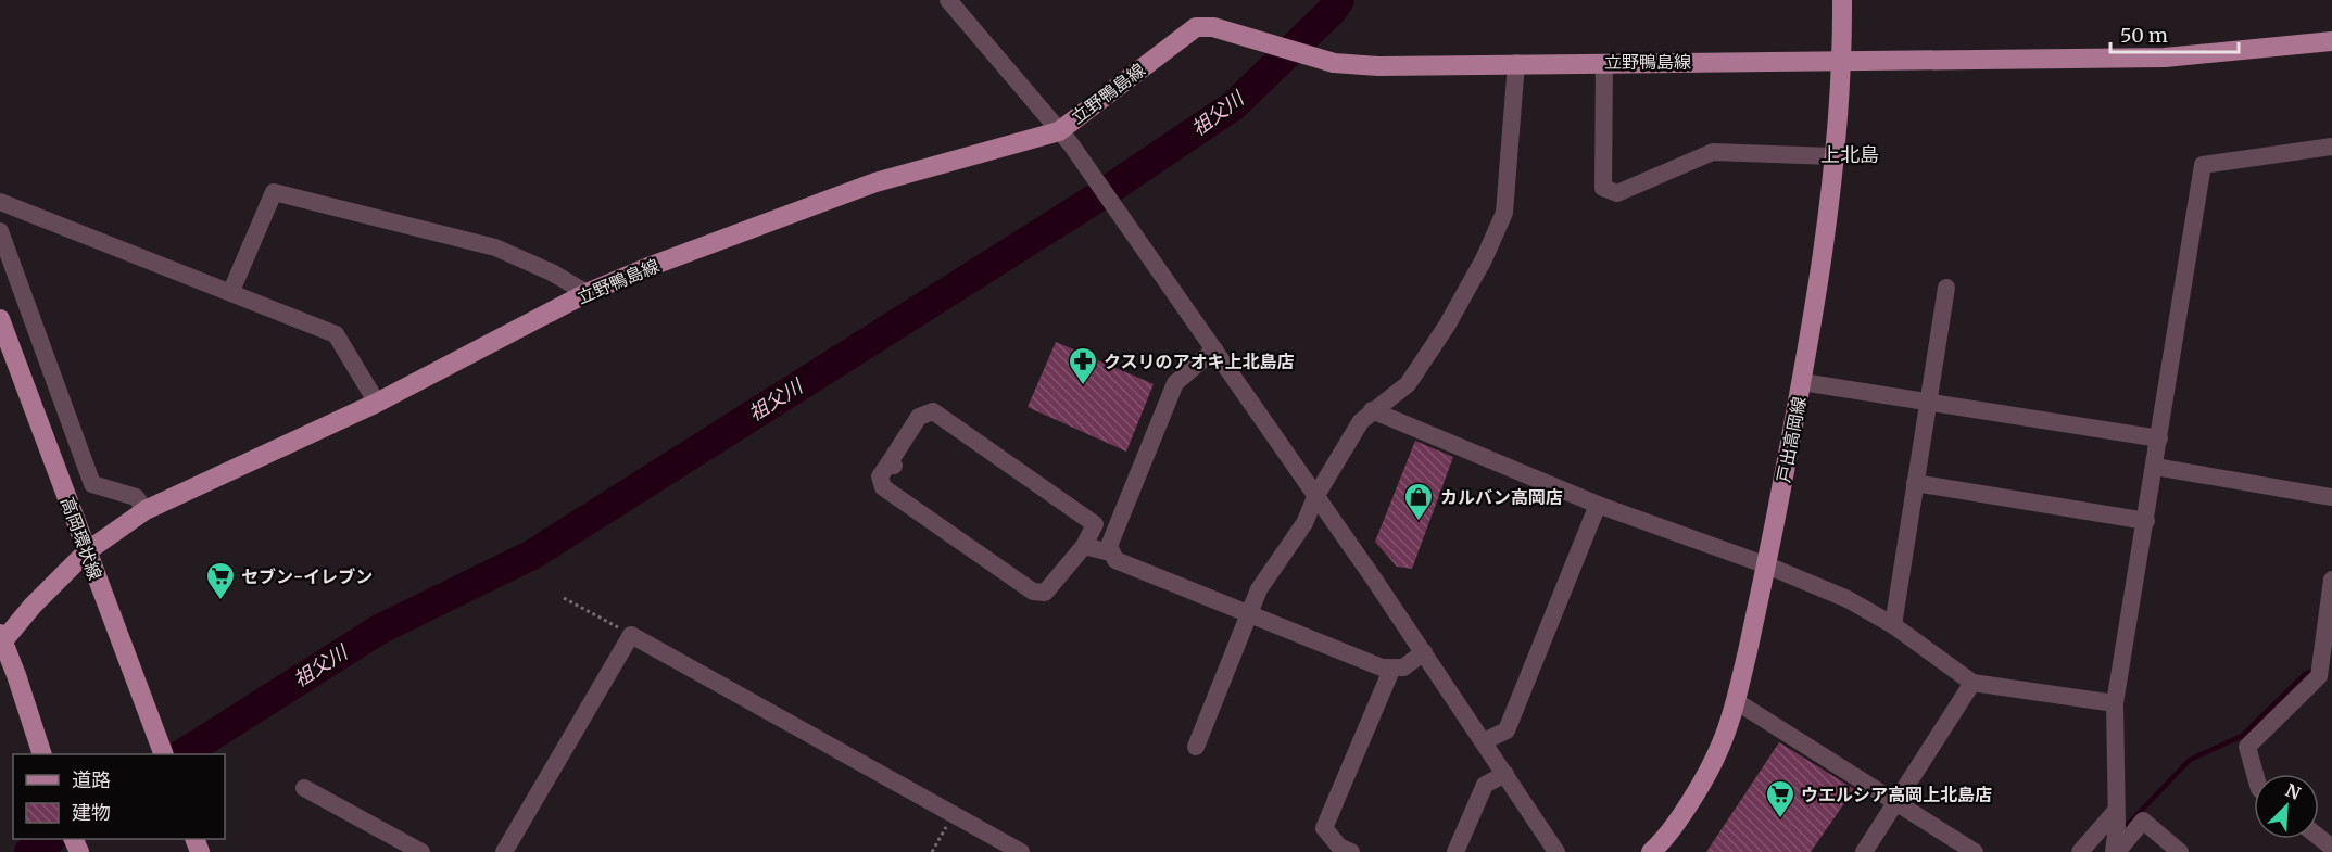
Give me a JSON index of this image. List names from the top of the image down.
{
  "streets": {
    "main road": ["立野鴨島線", "戸出高岡線", "高岡環状線"]
  },
  "crossings": [
    ["立野鴨島線", "戸出高岡線"],
    ["立野鴨島線", "高岡環状線"]
  ],
  "districts": ["上北島"],
  "water": ["祖父川"],
  "places": {
    "pharmacy": ["クスリのアオキ上北島店"],
    "shop": ["カルバン高岡店"],
    "supermarket": ["セブン-イレブン", "ウエルシア高岡上北島店"]
  },
  "legend": ["道路", "建物"],
  "scale_bar": "50 m",
  "north": "top right"
}
